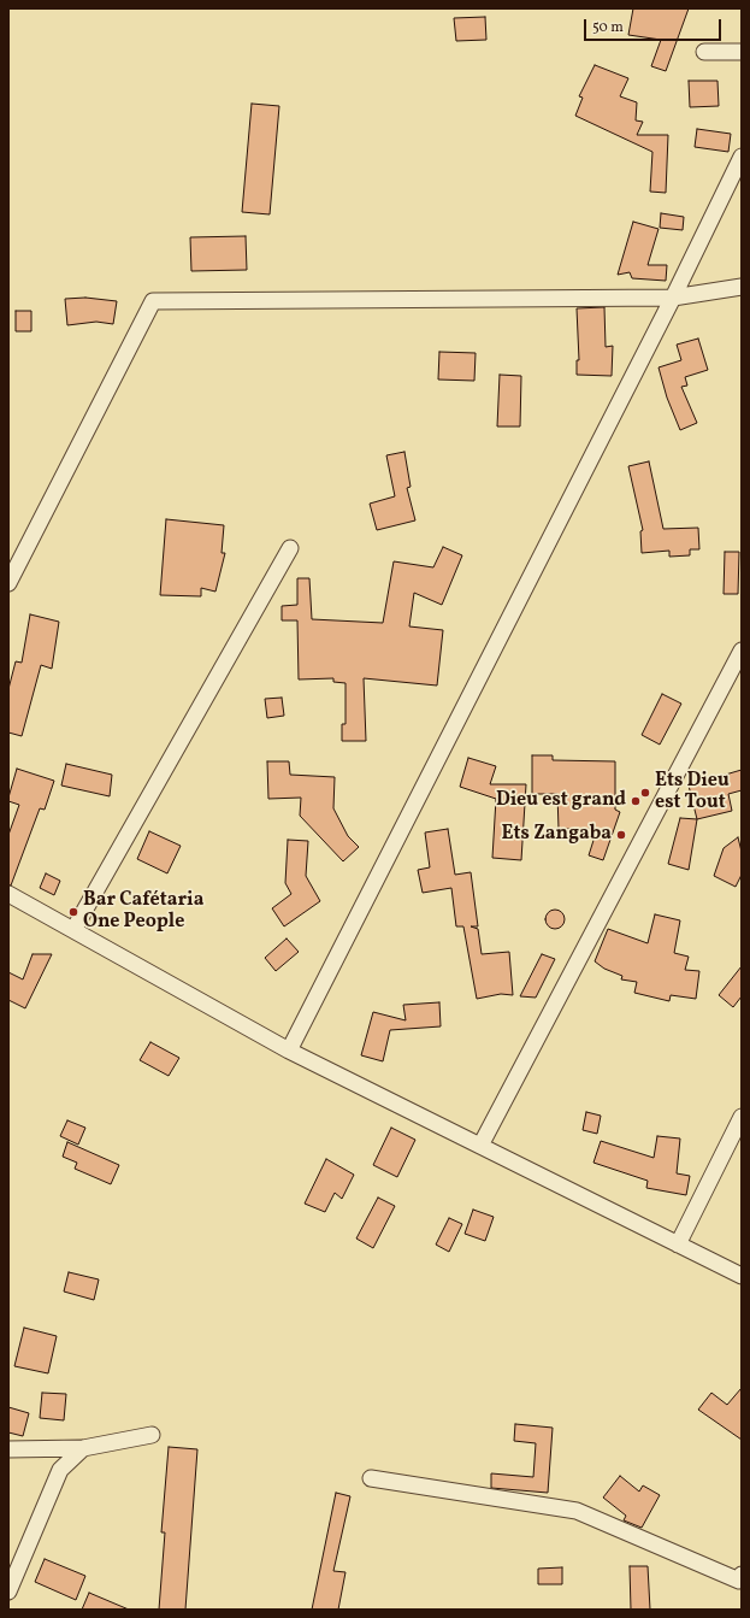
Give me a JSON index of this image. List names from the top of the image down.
{
  "places": [
    "Ets Dieu est Tout",
    "Dieu est grand",
    "Ets Zangaba",
    "Bar Cafétaria One People"
  ],
  "scale_bar": "50 m"
}
